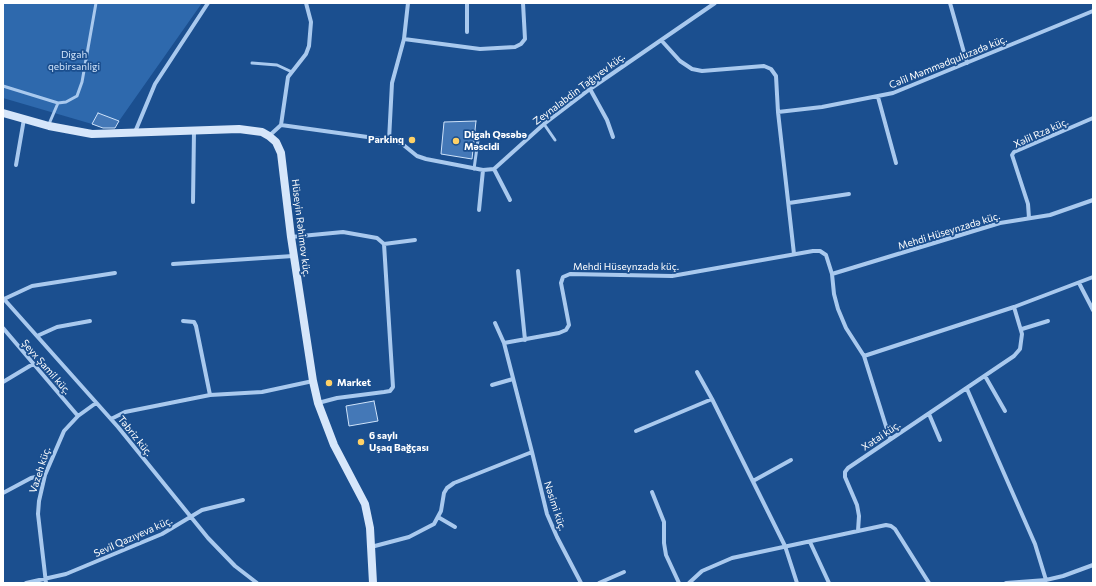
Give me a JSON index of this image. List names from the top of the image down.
{
  "streets": {
    "main road": ["Hüseyin Rəhimov küç."],
    "street": [
      "Cəlil Məmmədquluzadə küç.",
      "Zeynalabdin Tağıyev küç.",
      "Xəlil Rza küç.",
      "Mehdi Hüseynzadə küç.",
      "Şeyx Şamil küç.",
      "Təbriz küç.",
      "Xətai küç.",
      "Vazeh küç.",
      "Nəsimi küç.",
      "Sevil Qazıyeva küç."
    ]
  },
  "crossings": [
    ["Xəlil Rza küç.", "Mehdi Hüseynzadə küç."],
    ["Şeyx Şamil küç.", "Vazeh küç."],
    ["Təbriz küç.", "Vazeh küç."],
    ["Təbriz küç.", "Sevil Qazıyeva küç."],
    ["Vazeh küç.", "Sevil Qazıyeva küç."]
  ],
  "parks": ["Digah qebirsanligi"],
  "places": [
    "Parkinq",
    "Digah Qəsəbə Məscidi",
    "Market",
    "6 saylı Uşaq Bağçası"
  ]
}
